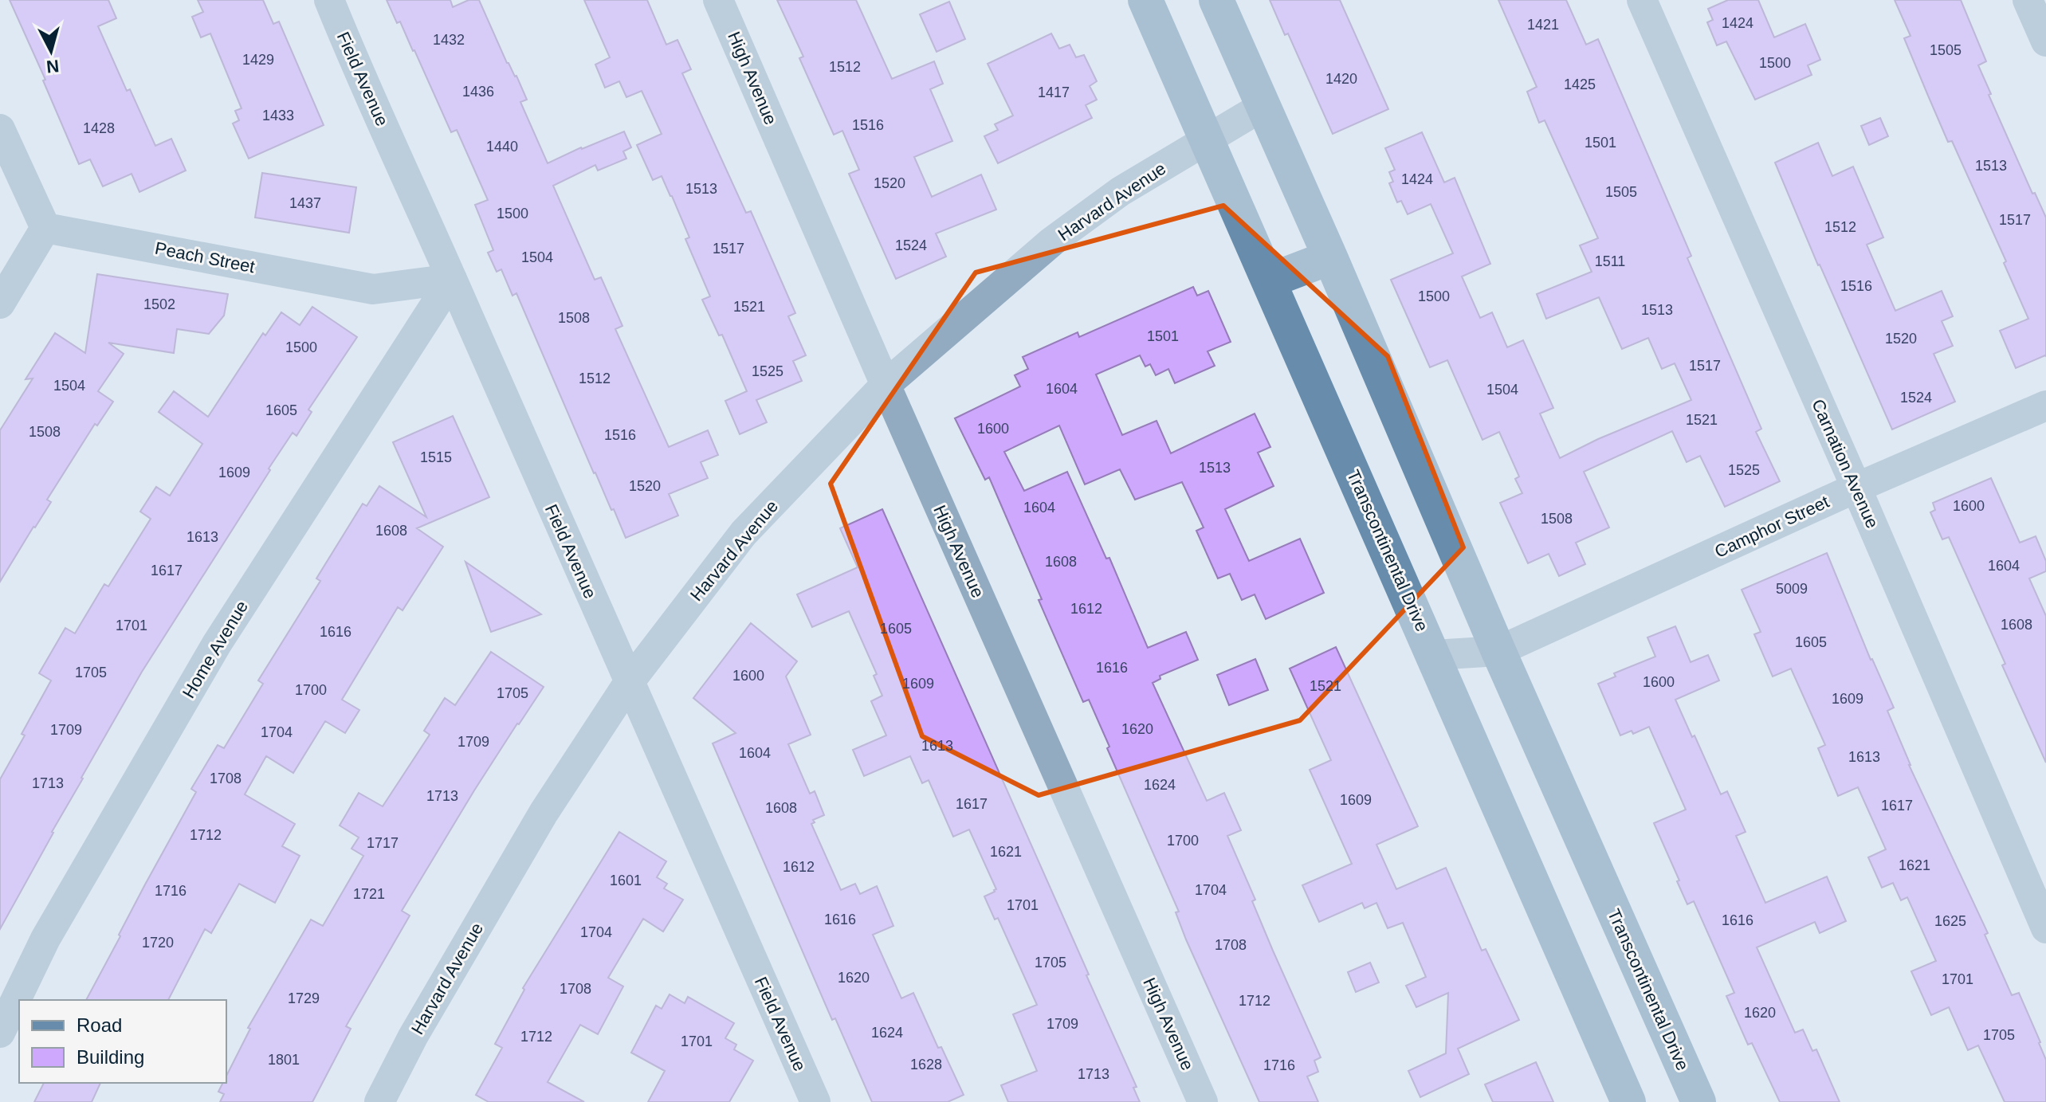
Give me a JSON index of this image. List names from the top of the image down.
{
  "streets": {
    "street": [
      "High Avenue",
      "Field Avenue",
      "Harvard Avenue",
      "Peach Street",
      "Carnation Avenue",
      "Camphor Street",
      "Transcontinental Drive",
      "Home Avenue"
    ]
  },
  "crossings": [
    ["High Avenue", "Harvard Avenue"],
    ["Field Avenue", "Harvard Avenue"],
    ["Field Avenue", "Peach Street"],
    ["Field Avenue", "Home Avenue"],
    ["Harvard Avenue", "Transcontinental Drive"],
    ["Peach Street", "Home Avenue"],
    ["Carnation Avenue", "Camphor Street"],
    ["Camphor Street", "Transcontinental Drive"]
  ],
  "house_numbers": [
    "1424",
    "1421",
    "1432",
    "1505",
    "1429",
    "1500",
    "1512",
    "1420",
    "1425",
    "1436",
    "1417",
    "1433",
    "1516",
    "1428",
    "1501",
    "1440",
    "1513",
    "1424",
    "1520",
    "1513",
    "1505",
    "1437",
    "1500",
    "1517",
    "1512",
    "1524",
    "1517",
    "1504",
    "1511",
    "1516",
    "1500",
    "1502",
    "1521",
    "1513",
    "1508",
    "1501",
    "1520",
    "1500",
    "1517",
    "1525",
    "1512",
    "1504",
    "1604",
    "1504",
    "1524",
    "1605",
    "1521",
    "1600",
    "1508",
    "1516",
    "1515",
    "1513",
    "1525",
    "1609",
    "1520",
    "1600",
    "1604",
    "1508",
    "1608",
    "1613",
    "1608",
    "1604",
    "1617",
    "5009",
    "1612",
    "1608",
    "1701",
    "1605",
    "1616",
    "1605",
    "1616",
    "1705",
    "1600",
    "1600",
    "1609",
    "1521",
    "1700",
    "1705",
    "1609",
    "1620",
    "1709",
    "1704",
    "1709",
    "1613",
    "1604",
    "1613",
    "1708",
    "1713",
    "1624",
    "1713",
    "1609",
    "1617",
    "1617",
    "1608",
    "1712",
    "1700",
    "1717",
    "1621",
    "1621",
    "1612",
    "1601",
    "1704",
    "1716",
    "1721",
    "1701",
    "1616",
    "1616",
    "1625",
    "1704",
    "1720",
    "1708",
    "1705",
    "1620",
    "1701",
    "1708",
    "1729",
    "1712",
    "1620",
    "1709",
    "1624",
    "1705",
    "1712",
    "1701",
    "1801",
    "1628",
    "1716",
    "1713"
  ],
  "legend": ["Road", "Building"],
  "north": "bottom"
}
